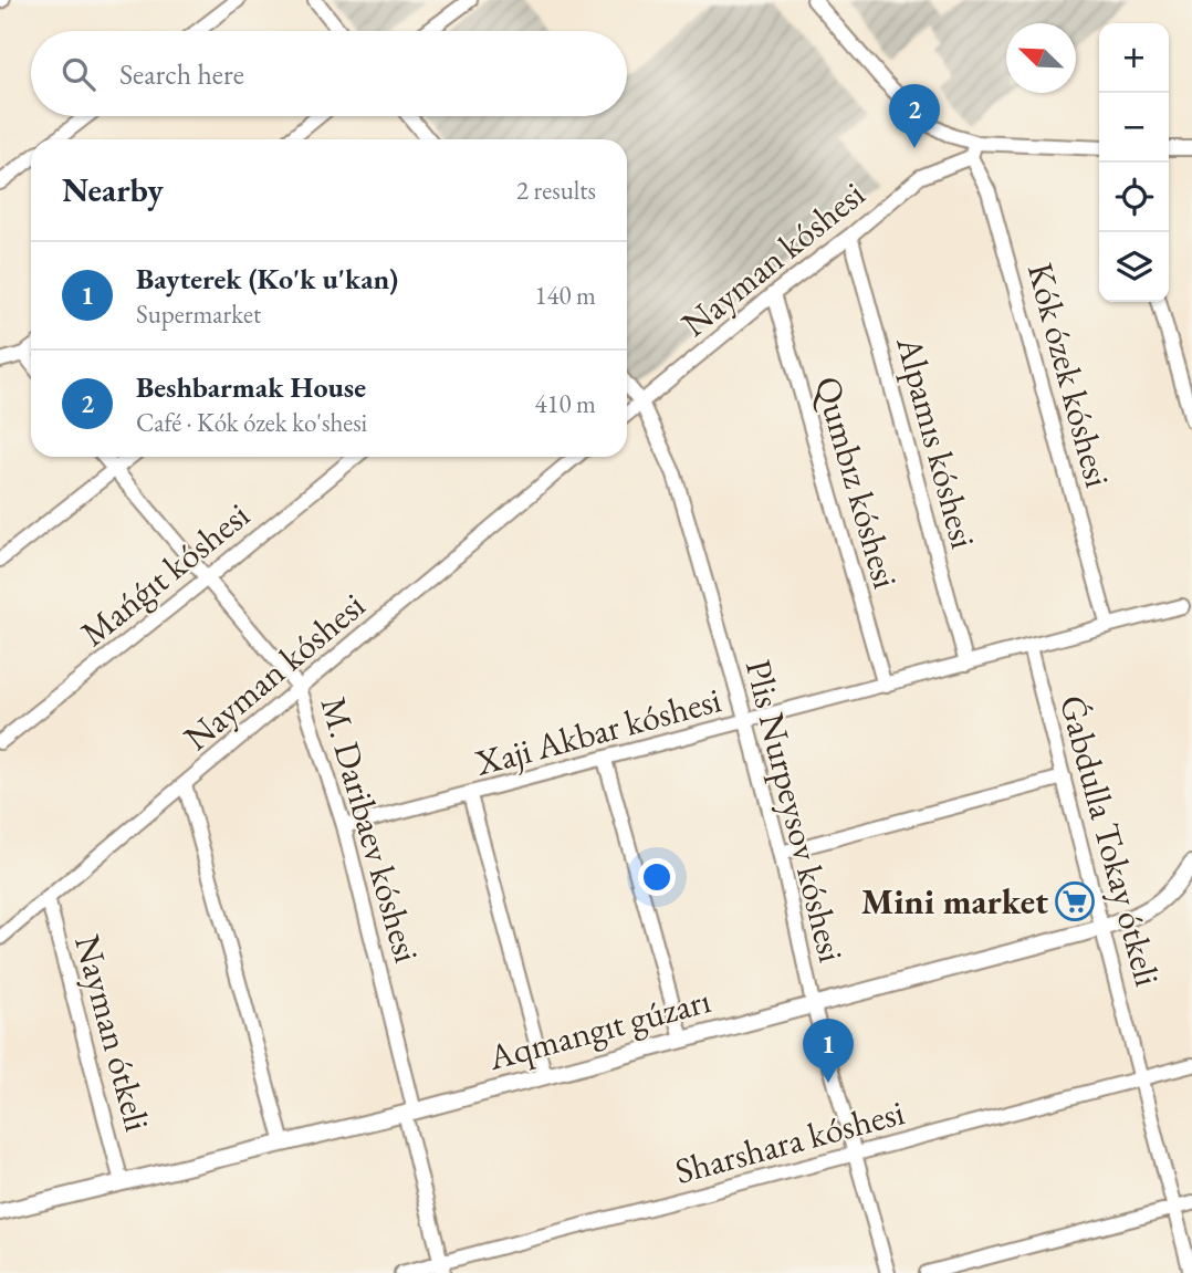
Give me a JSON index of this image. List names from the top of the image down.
{
  "streets": {
    "street": [
      "Nayman kóshesi",
      "Kók ózek kóshesi",
      "Alpamıs kóshesi",
      "Qumbız kóshesi",
      "Mańǵıt kóshesi",
      "Xaji Akbar kóshesi",
      "Plis Nurpeysov kóshesi",
      "M. Daribaev kóshesi",
      "Ǵabdulla Tokay ótkeli",
      "Aqmangıt gúzarı",
      "Nayman ótkeli",
      "Sharshara kóshesi"
    ]
  },
  "crossings": [
    ["Nayman kóshesi", "Kók ózek kóshesi"],
    ["Nayman kóshesi", "Alpamıs kóshesi"],
    ["Nayman kóshesi", "Qumbız kóshesi"],
    ["Nayman kóshesi", "Plis Nurpeysov kóshesi"],
    ["Nayman kóshesi", "M. Daribaev kóshesi"],
    ["Nayman kóshesi", "Nayman ótkeli"],
    ["Kók ózek kóshesi", "Xaji Akbar kóshesi"],
    ["Alpamıs kóshesi", "Xaji Akbar kóshesi"],
    ["Qumbız kóshesi", "Xaji Akbar kóshesi"],
    ["Mańǵıt kóshesi", "M. Daribaev kóshesi"],
    ["Xaji Akbar kóshesi", "Plis Nurpeysov kóshesi"],
    ["Xaji Akbar kóshesi", "M. Daribaev kóshesi"],
    ["Xaji Akbar kóshesi", "Ǵabdulla Tokay ótkeli"],
    ["Plis Nurpeysov kóshesi", "Aqmangıt gúzarı"],
    ["Plis Nurpeysov kóshesi", "Sharshara kóshesi"],
    ["M. Daribaev kóshesi", "Aqmangıt gúzarı"],
    ["M. Daribaev kóshesi", "Sharshara kóshesi"],
    ["Ǵabdulla Tokay ótkeli", "Aqmangıt gúzarı"],
    ["Ǵabdulla Tokay ótkeli", "Sharshara kóshesi"],
    ["Aqmangıt gúzarı", "Nayman ótkeli"]
  ],
  "places": {
    "supermarket": ["Mini market"]
  },
  "north": "top left",
  "page": {
    "map_buttons": ["+", "−"],
    "search": "Search here",
    "pins": ["2", "1"],
    "heading": ["Nearby", "2 results"],
    "list": [
      {
        "mark": "1",
        "name": "Bayterek (Ko'k u'kan)",
        "note": "Supermarket",
        "value": "140 m"
      },
      {
        "mark": "2",
        "name": "Beshbarmak House",
        "note": "Café · Kók ózek ko'shesi",
        "value": "410 m"
      }
    ]
  }
}
